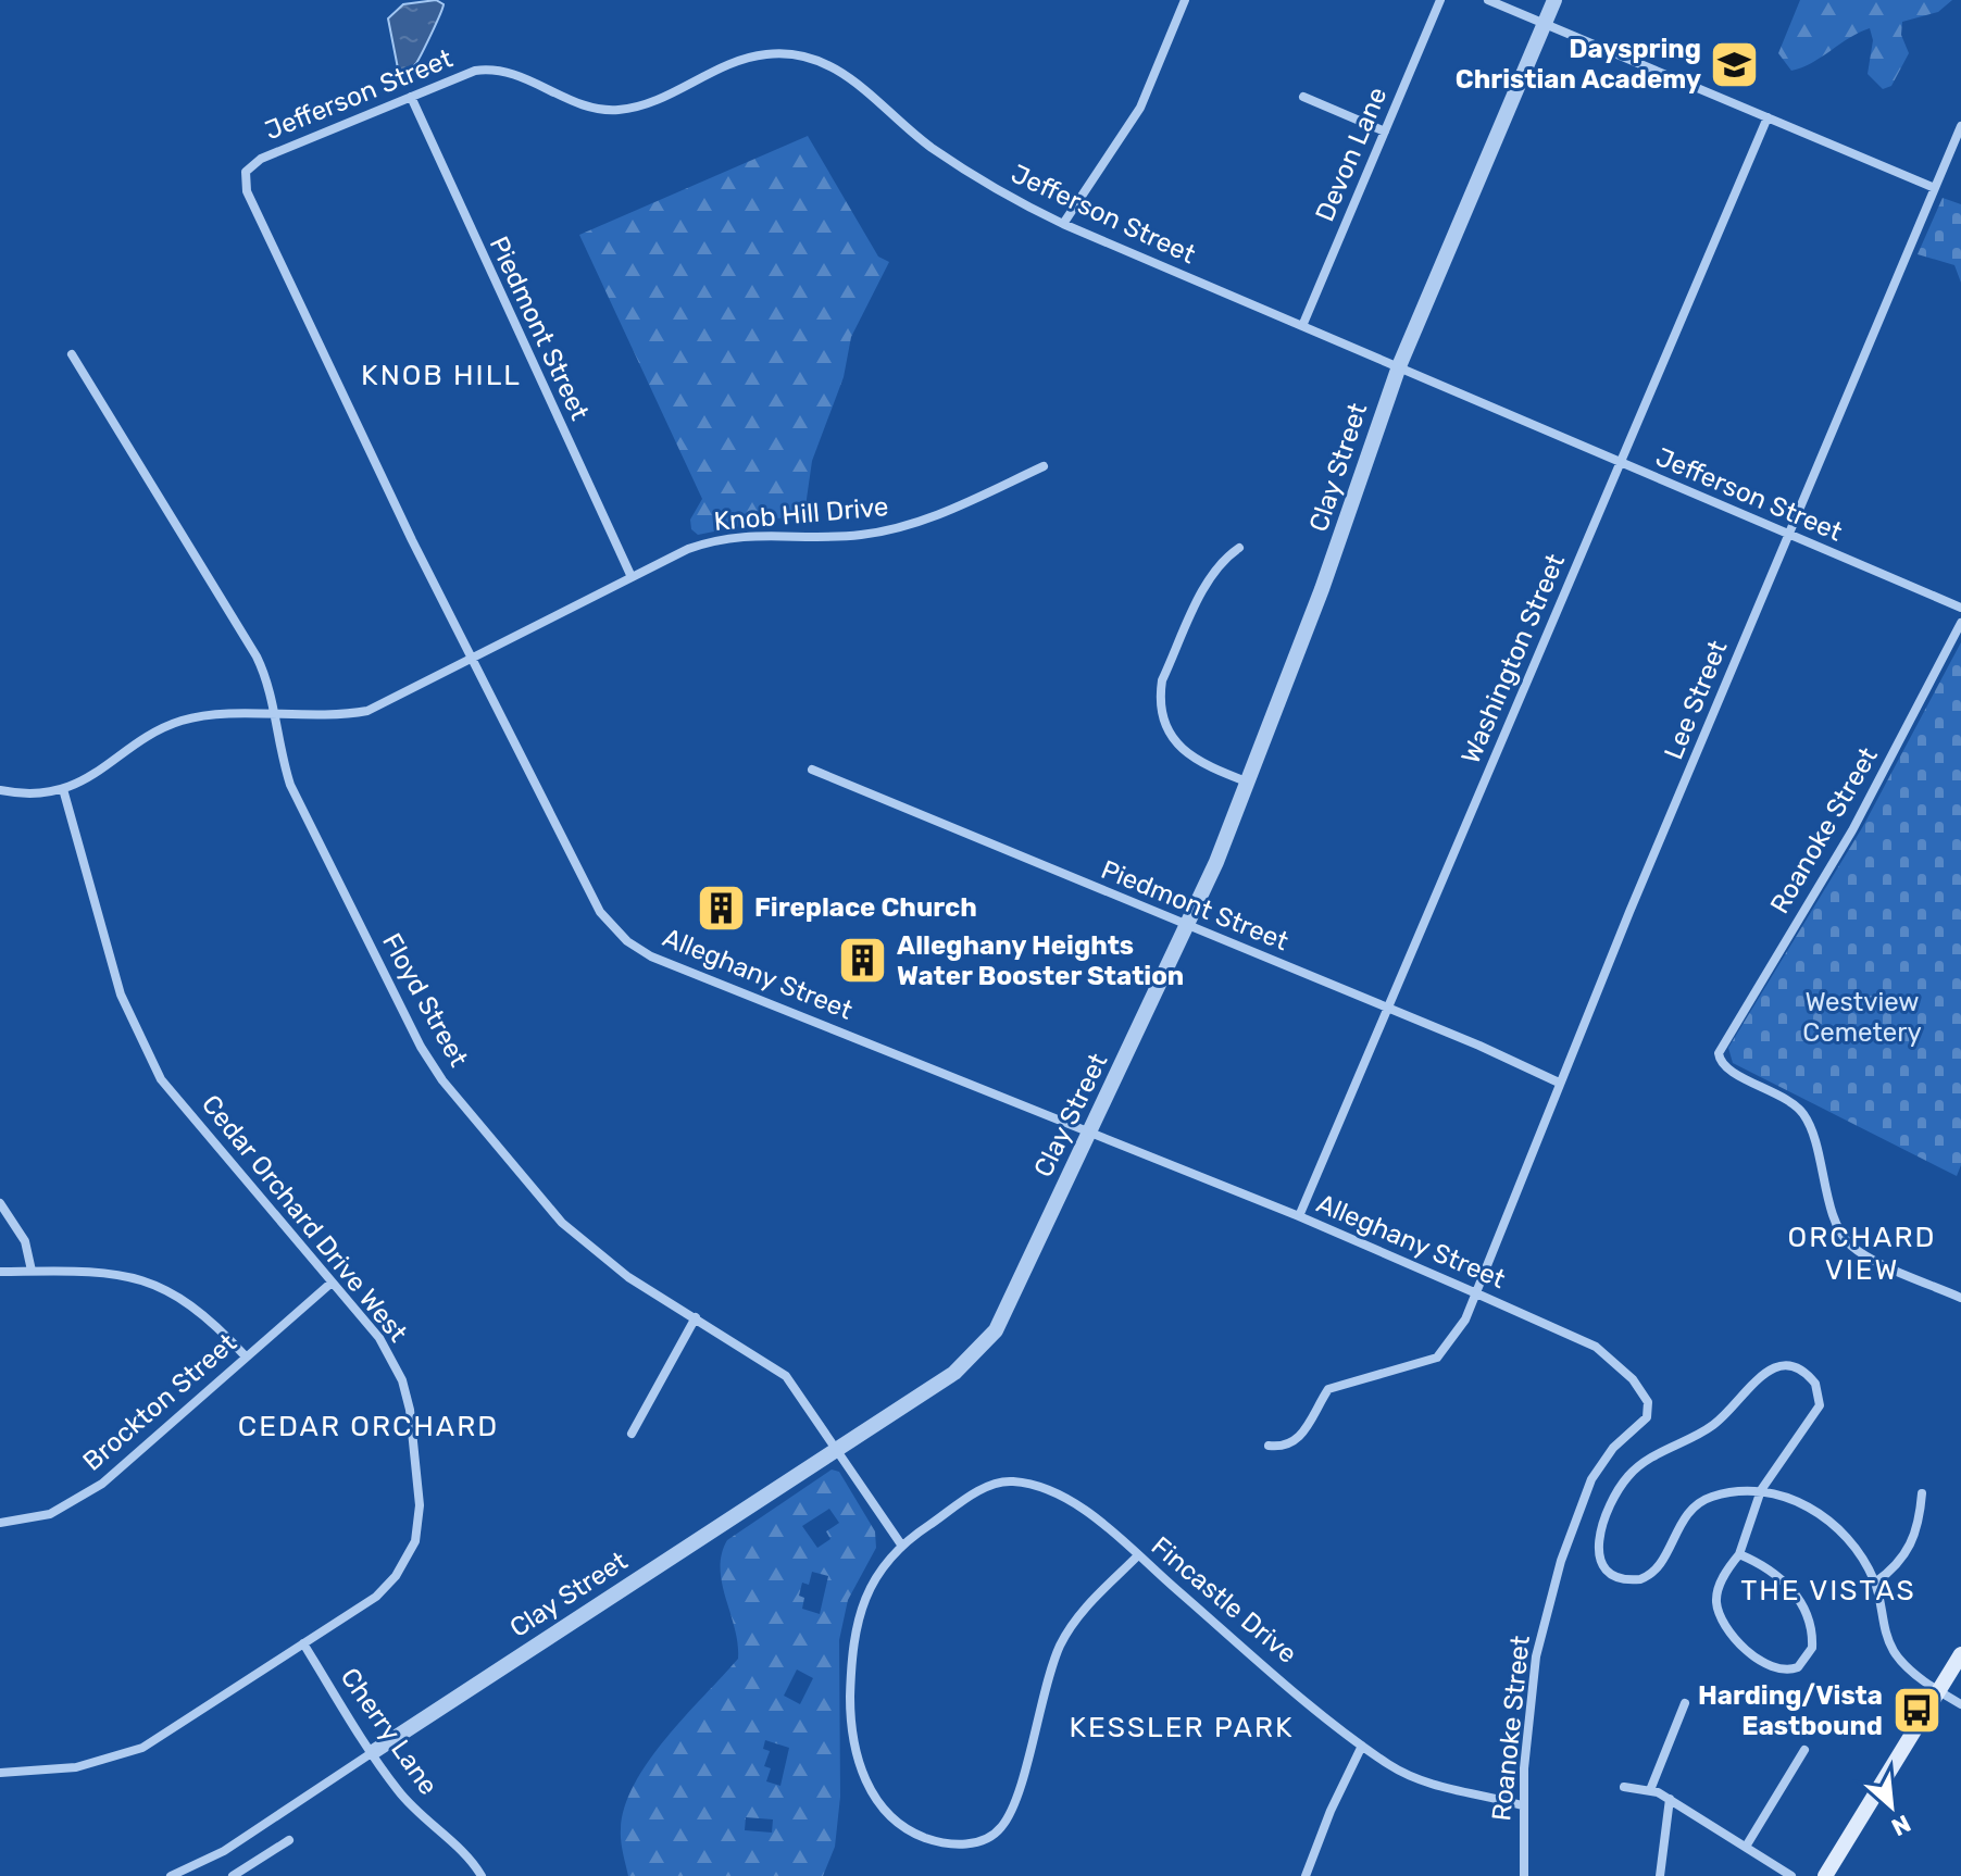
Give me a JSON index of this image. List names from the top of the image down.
{
  "streets": {
    "street": [
      "Jefferson Street",
      "Devon Lane",
      "Piedmont Street",
      "Clay Street",
      "Knob Hill Drive",
      "Washington Street",
      "Lee Street",
      "Roanoke Street",
      "Alleghany Street",
      "Floyd Street",
      "Cedar Orchard Drive West",
      "Brockton Street",
      "Fincastle Drive",
      "Cherry Lane"
    ]
  },
  "crossings": [
    ["Jefferson Street", "Devon Lane"],
    ["Jefferson Street", "Piedmont Street"],
    ["Jefferson Street", "Clay Street"],
    ["Jefferson Street", "Washington Street"],
    ["Jefferson Street", "Lee Street"],
    ["Jefferson Street", "Alleghany Street"],
    ["Piedmont Street", "Clay Street"],
    ["Piedmont Street", "Knob Hill Drive"],
    ["Piedmont Street", "Washington Street"],
    ["Piedmont Street", "Lee Street"],
    ["Clay Street", "Alleghany Street"],
    ["Clay Street", "Floyd Street"],
    ["Clay Street", "Cherry Lane"],
    ["Knob Hill Drive", "Alleghany Street"],
    ["Knob Hill Drive", "Floyd Street"],
    ["Knob Hill Drive", "Cedar Orchard Drive West"],
    ["Washington Street", "Alleghany Street"],
    ["Lee Street", "Alleghany Street"],
    ["Roanoke Street", "Alleghany Street"],
    ["Roanoke Street", "Fincastle Drive"],
    ["Floyd Street", "Fincastle Drive"],
    ["Cedar Orchard Drive West", "Brockton Street"],
    ["Cedar Orchard Drive West", "Cherry Lane"]
  ],
  "districts": [
    "KNOB HILL",
    "ORCHARD VIEW",
    "CEDAR ORCHARD",
    "THE VISTAS",
    "KESSLER PARK"
  ],
  "parks": ["Westview Cemetery"],
  "places": {
    "school or university": ["Dayspring Christian Academy"],
    "building": ["Fireplace Church", "Alleghany Heights Water Booster Station"],
    "bus stop": ["Harding/Vista Eastbound"]
  },
  "north": "bottom right"
}
